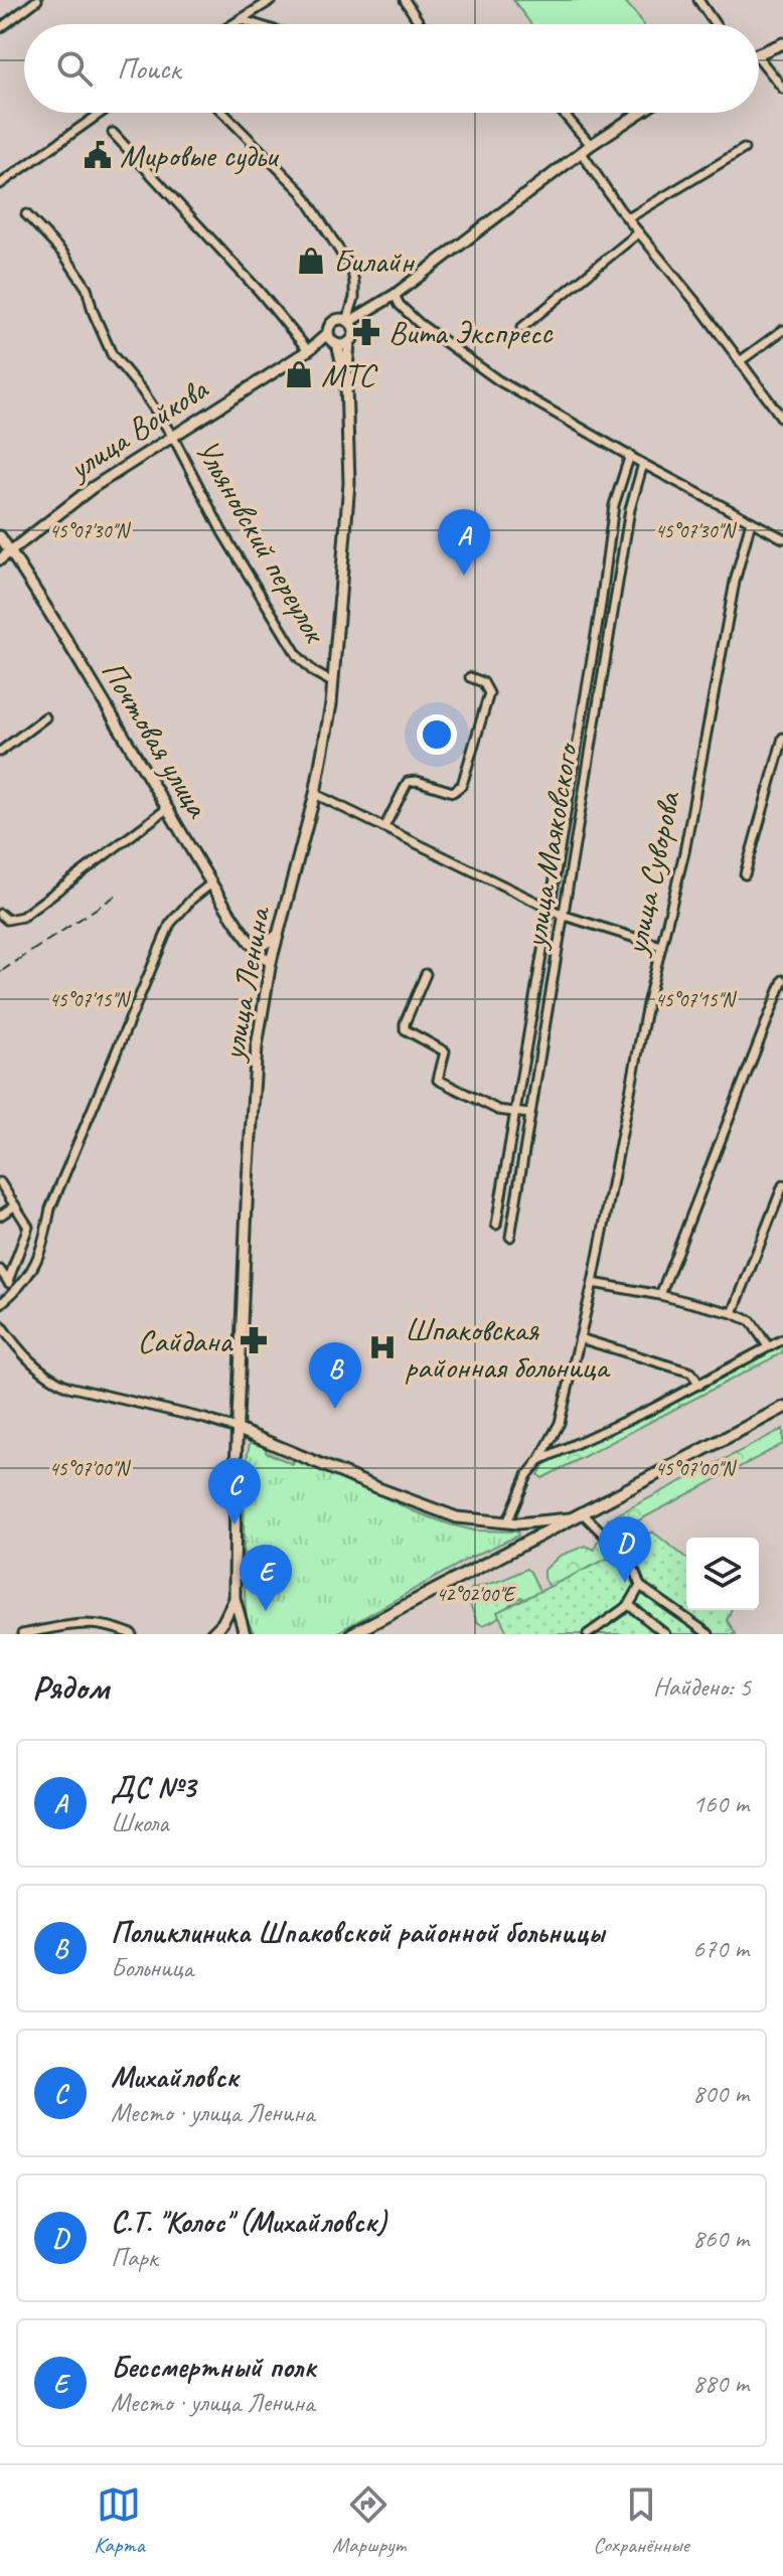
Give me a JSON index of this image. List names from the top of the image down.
{
  "streets": {
    "main road": ["улица Войкова", "Почтовая улица", "улица Ленина"],
    "street": ["Ульяновский переулок", "улица Маяковского", "улица Суворова"]
  },
  "crossings": [
    ["улица Войкова", "Ульяновский переулок"],
    ["улица Войкова", "Почтовая улица"],
    ["улица Войкова", "улица Ленина"],
    ["Ульяновский переулок", "улица Ленина"],
    ["Почтовая улица", "улица Ленина"]
  ],
  "places": {
    "public building": ["Мировые судьи"],
    "shop": ["Билайн", "МТС"],
    "pharmacy": ["Вита Экспресс", "Сайдана"],
    "hospital": ["Шпаковская районная больница"]
  },
  "page": {
    "search": "Поиск",
    "pins": [
      "A",
      "B",
      "C",
      "D",
      "E"
    ],
    "heading": ["Рядом", "Найдено: 5"],
    "list": [
      {
        "mark": "A",
        "name": "ДС №3",
        "note": "Школа",
        "value": "160 m"
      },
      {
        "mark": "B",
        "name": "Поликлиника Шпаковской районной больницы",
        "note": "Больница",
        "value": "670 m"
      },
      {
        "mark": "C",
        "name": "Михайловск",
        "note": "Место · улица Ленина",
        "value": "800 m"
      },
      {
        "mark": "D",
        "name": "С.Т. \"Колос\" (Михайловск)",
        "note": "Парк",
        "value": "860 m"
      },
      {
        "mark": "E",
        "name": "Бессмертный полк",
        "note": "Место · улица Ленина",
        "value": "880 m"
      }
    ],
    "nav": ["Карта", "Маршрут", "Сохранённые"]
  },
  "coordinates": [
    "45°07'30\"N",
    "45°07'15\"N",
    "45°07'00\"N",
    "42°02'00\"E"
  ]
}
